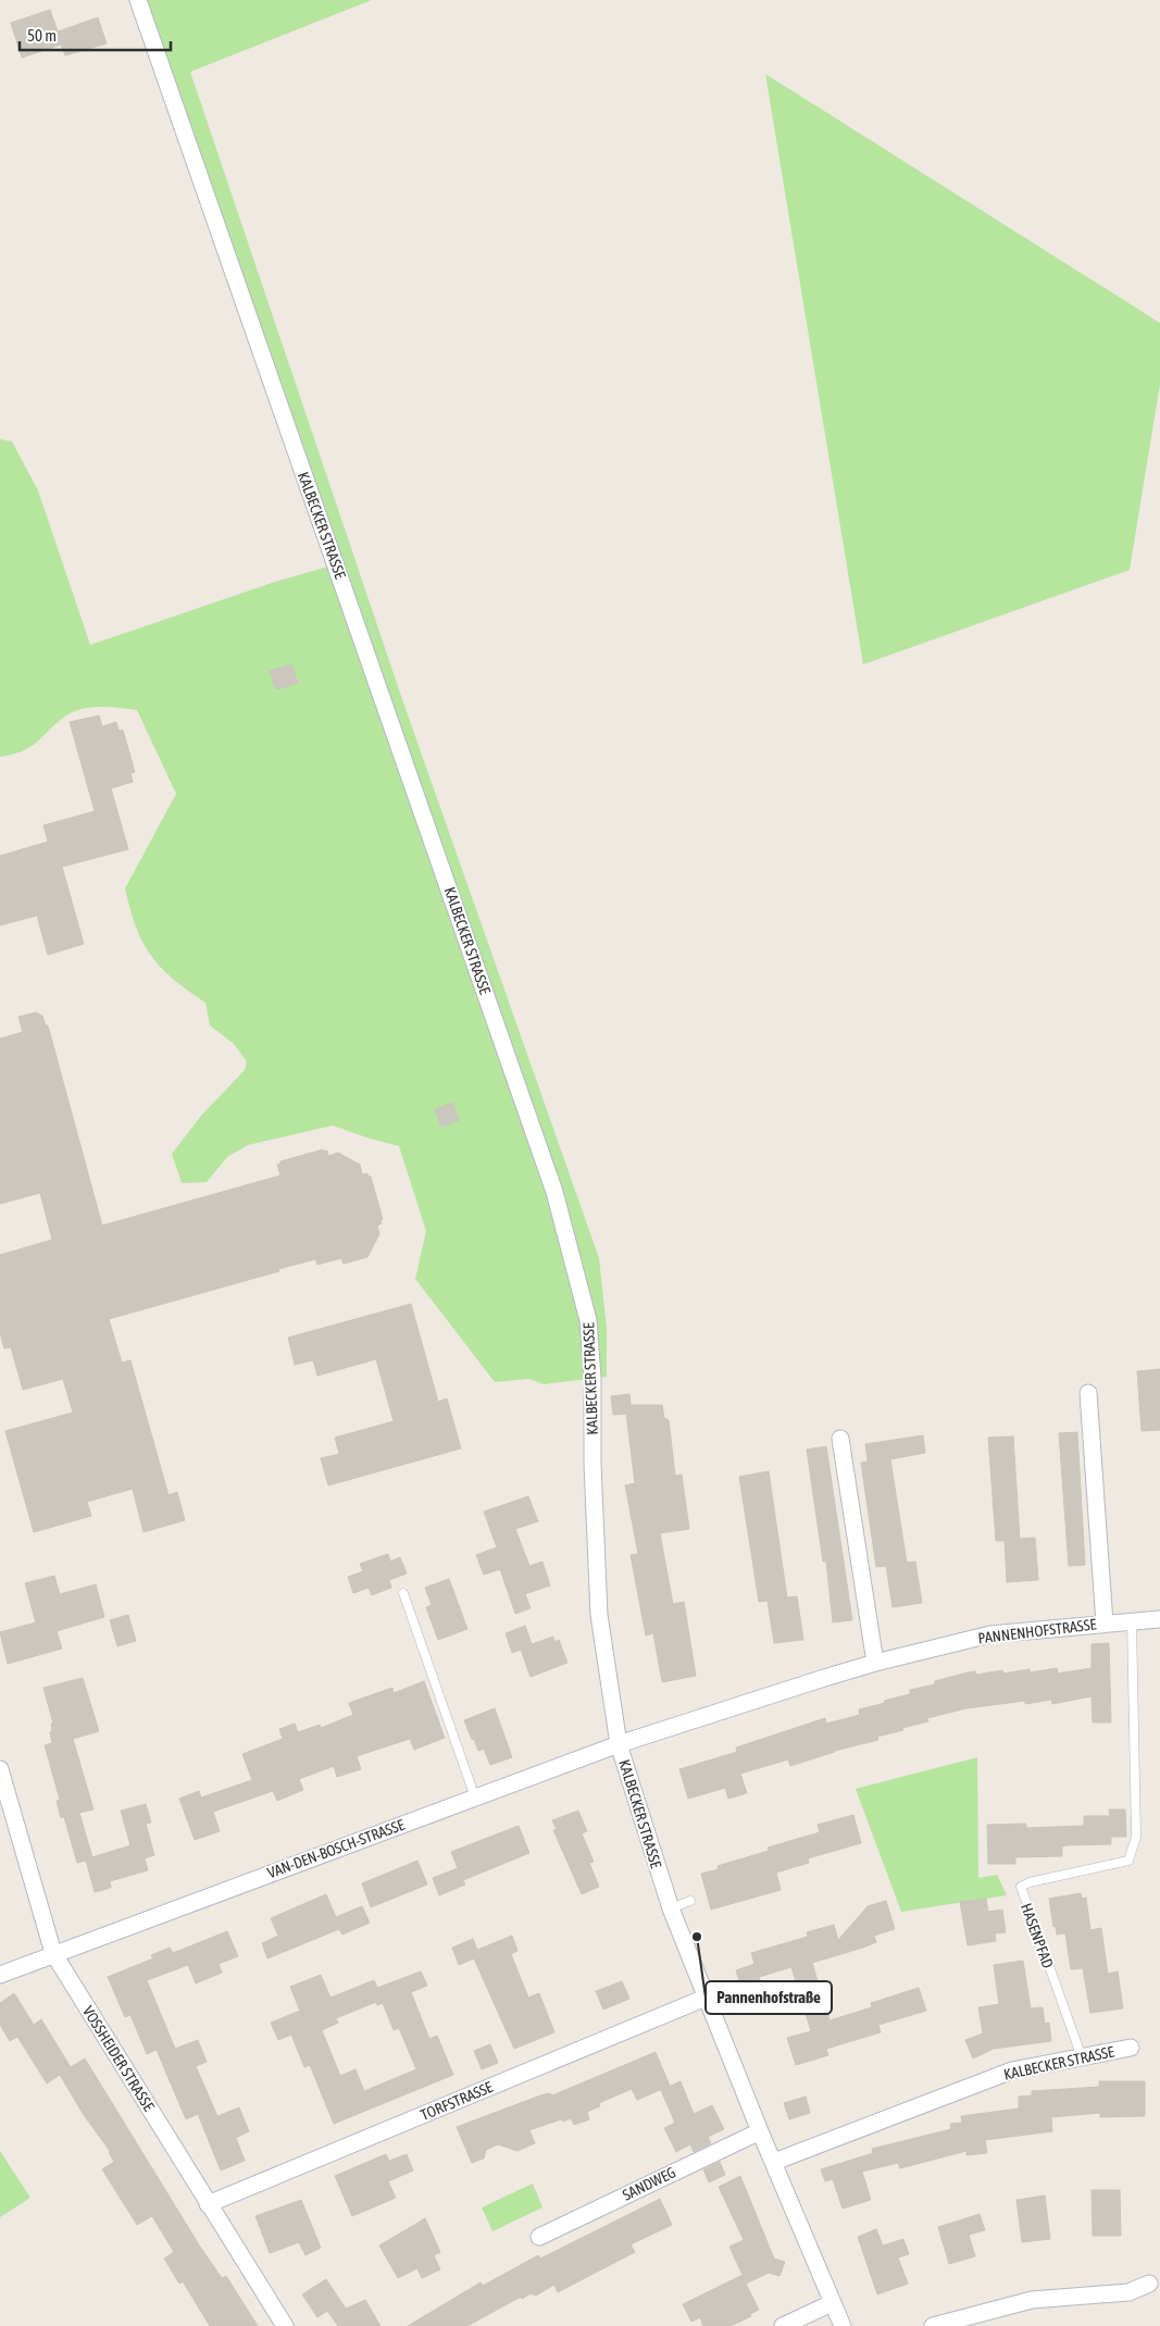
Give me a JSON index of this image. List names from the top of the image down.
{
  "streets": {
    "street": [
      "KALBECKER STRASSE",
      "PANNENHOFSTRASSE",
      "VAN-DEN-BOSCH-STRASSE",
      "VOSSHEIDER STRASSE",
      "TORFSTRASSE",
      "SANDWEG"
    ],
    "lane": ["HASENPFAD"]
  },
  "crossings": [
    ["KALBECKER STRASSE", "PANNENHOFSTRASSE"],
    ["KALBECKER STRASSE", "VAN-DEN-BOSCH-STRASSE"],
    ["KALBECKER STRASSE", "HASENPFAD"],
    ["KALBECKER STRASSE", "TORFSTRASSE"],
    ["KALBECKER STRASSE", "SANDWEG"],
    ["PANNENHOFSTRASSE", "VAN-DEN-BOSCH-STRASSE"],
    ["PANNENHOFSTRASSE", "HASENPFAD"],
    ["VAN-DEN-BOSCH-STRASSE", "VOSSHEIDER STRASSE"],
    ["VOSSHEIDER STRASSE", "TORFSTRASSE"]
  ],
  "places": ["Pannenhofstraße"],
  "scale_bar": "50 m"
}
